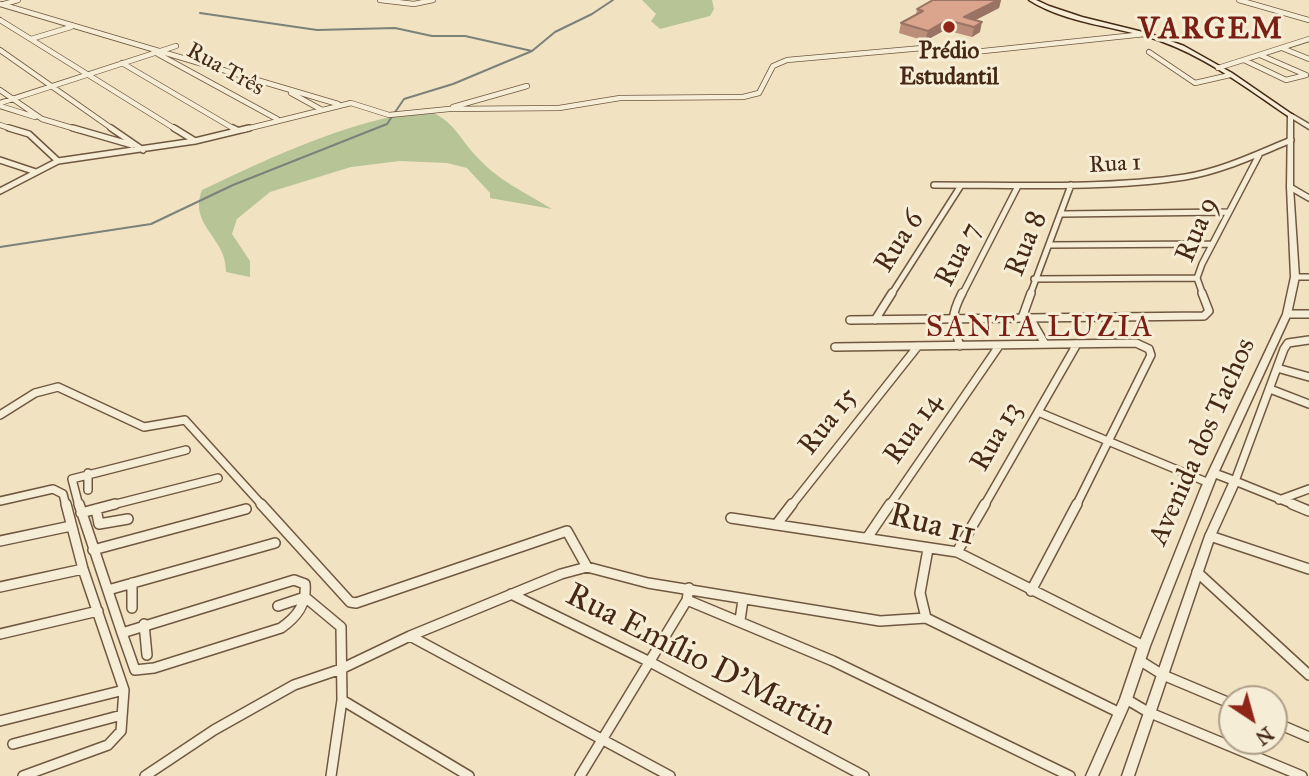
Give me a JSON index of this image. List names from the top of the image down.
{
  "streets": {
    "street": [
      "Rua Três",
      "Rua 1",
      "Rua 9",
      "Rua 6",
      "Rua 8",
      "Rua 7",
      "Rua 15",
      "Rua 14",
      "Rua 13",
      "Avenida dos Tachos",
      "Rua 11",
      "Rua Emílio D'Martin"
    ]
  },
  "crossings": [
    ["Rua 1", "Rua 9"],
    ["Rua 1", "Rua 6"],
    ["Rua 1", "Rua 8"],
    ["Rua 1", "Rua 7"],
    ["Rua 1", "Avenida dos Tachos"],
    ["Rua 9", "Rua 8"],
    ["Rua 15", "Rua 11"],
    ["Rua 14", "Rua 11"],
    ["Rua 13", "Rua 11"],
    ["Avenida dos Tachos", "Rua 11"]
  ],
  "districts": ["VARGEM", "SANTA LUZIA"],
  "places": ["Prédio Estudantil"],
  "north": "bottom right"
}
